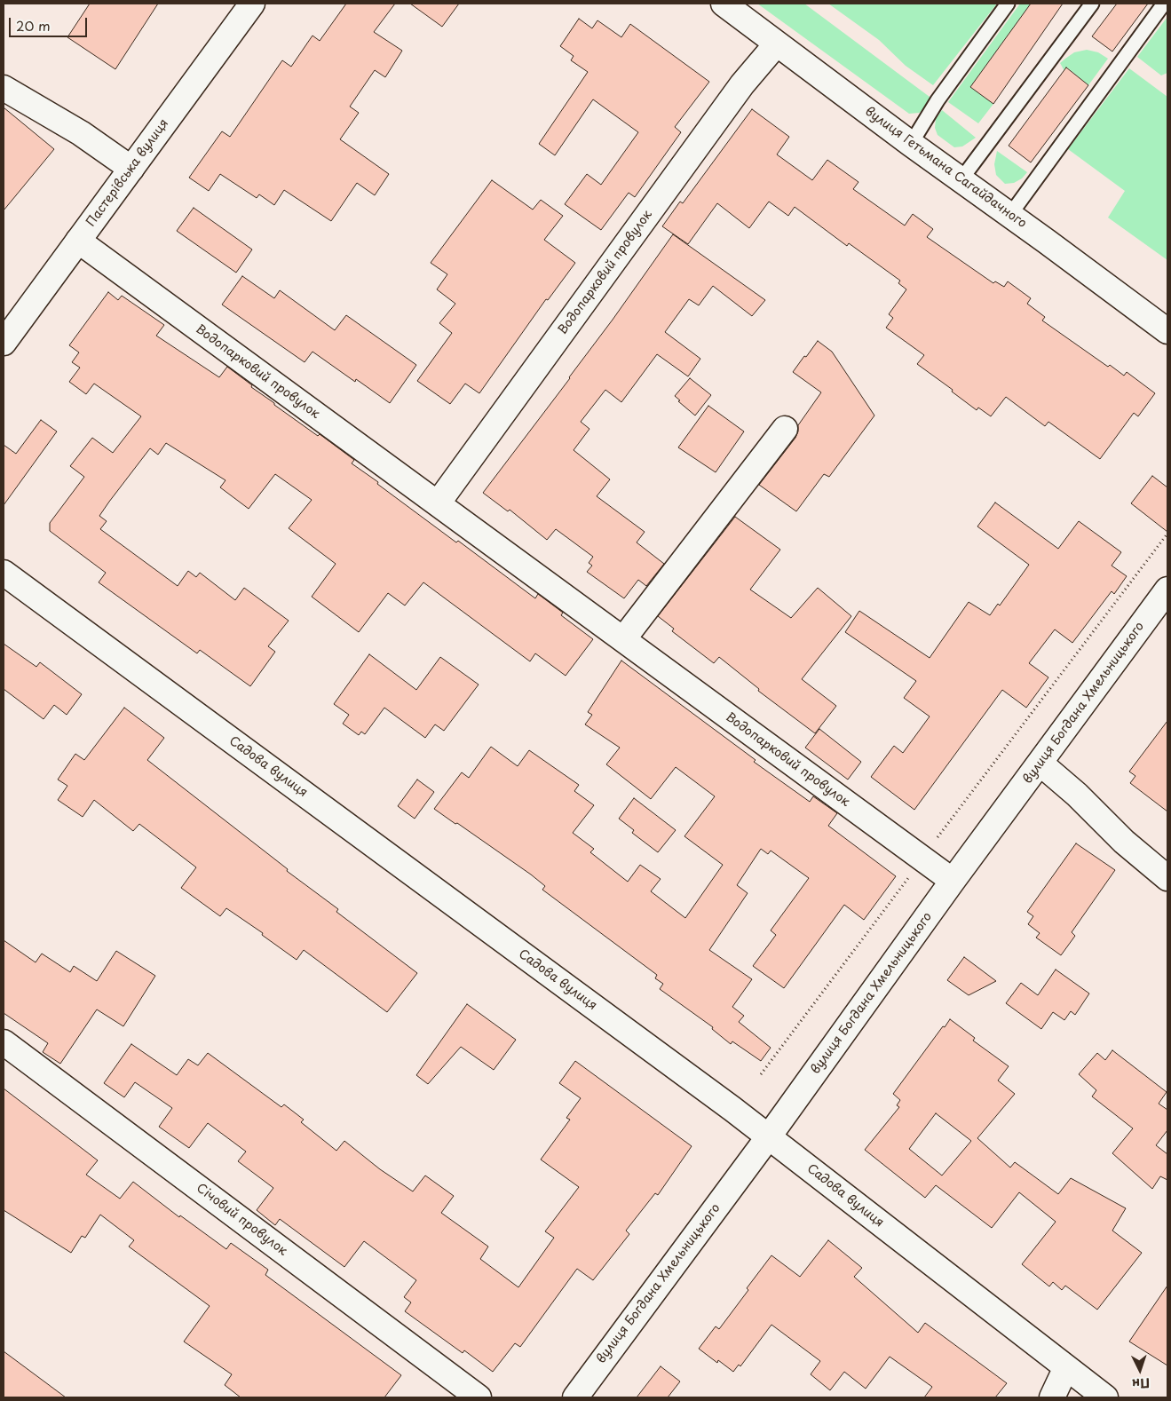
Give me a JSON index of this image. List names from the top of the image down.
{
  "streets": {
    "street": [
      "вулиця Гетьмана Сагайдачного",
      "Пастерівська вулиця",
      "Водопарковий провулок",
      "вулиця Богдана Хмельницького",
      "Садова вулиця",
      "Січовий провулок"
    ]
  },
  "crossings": [
    ["вулиця Гетьмана Сагайдачного", "Водопарковий провулок"],
    ["Пастерівська вулиця", "Водопарковий провулок"],
    ["Водопарковий провулок", "вулиця Богдана Хмельницького"],
    ["вулиця Богдана Хмельницького", "Садова вулиця"]
  ],
  "scale_bar": "20 m",
  "north": "bottom"
}
